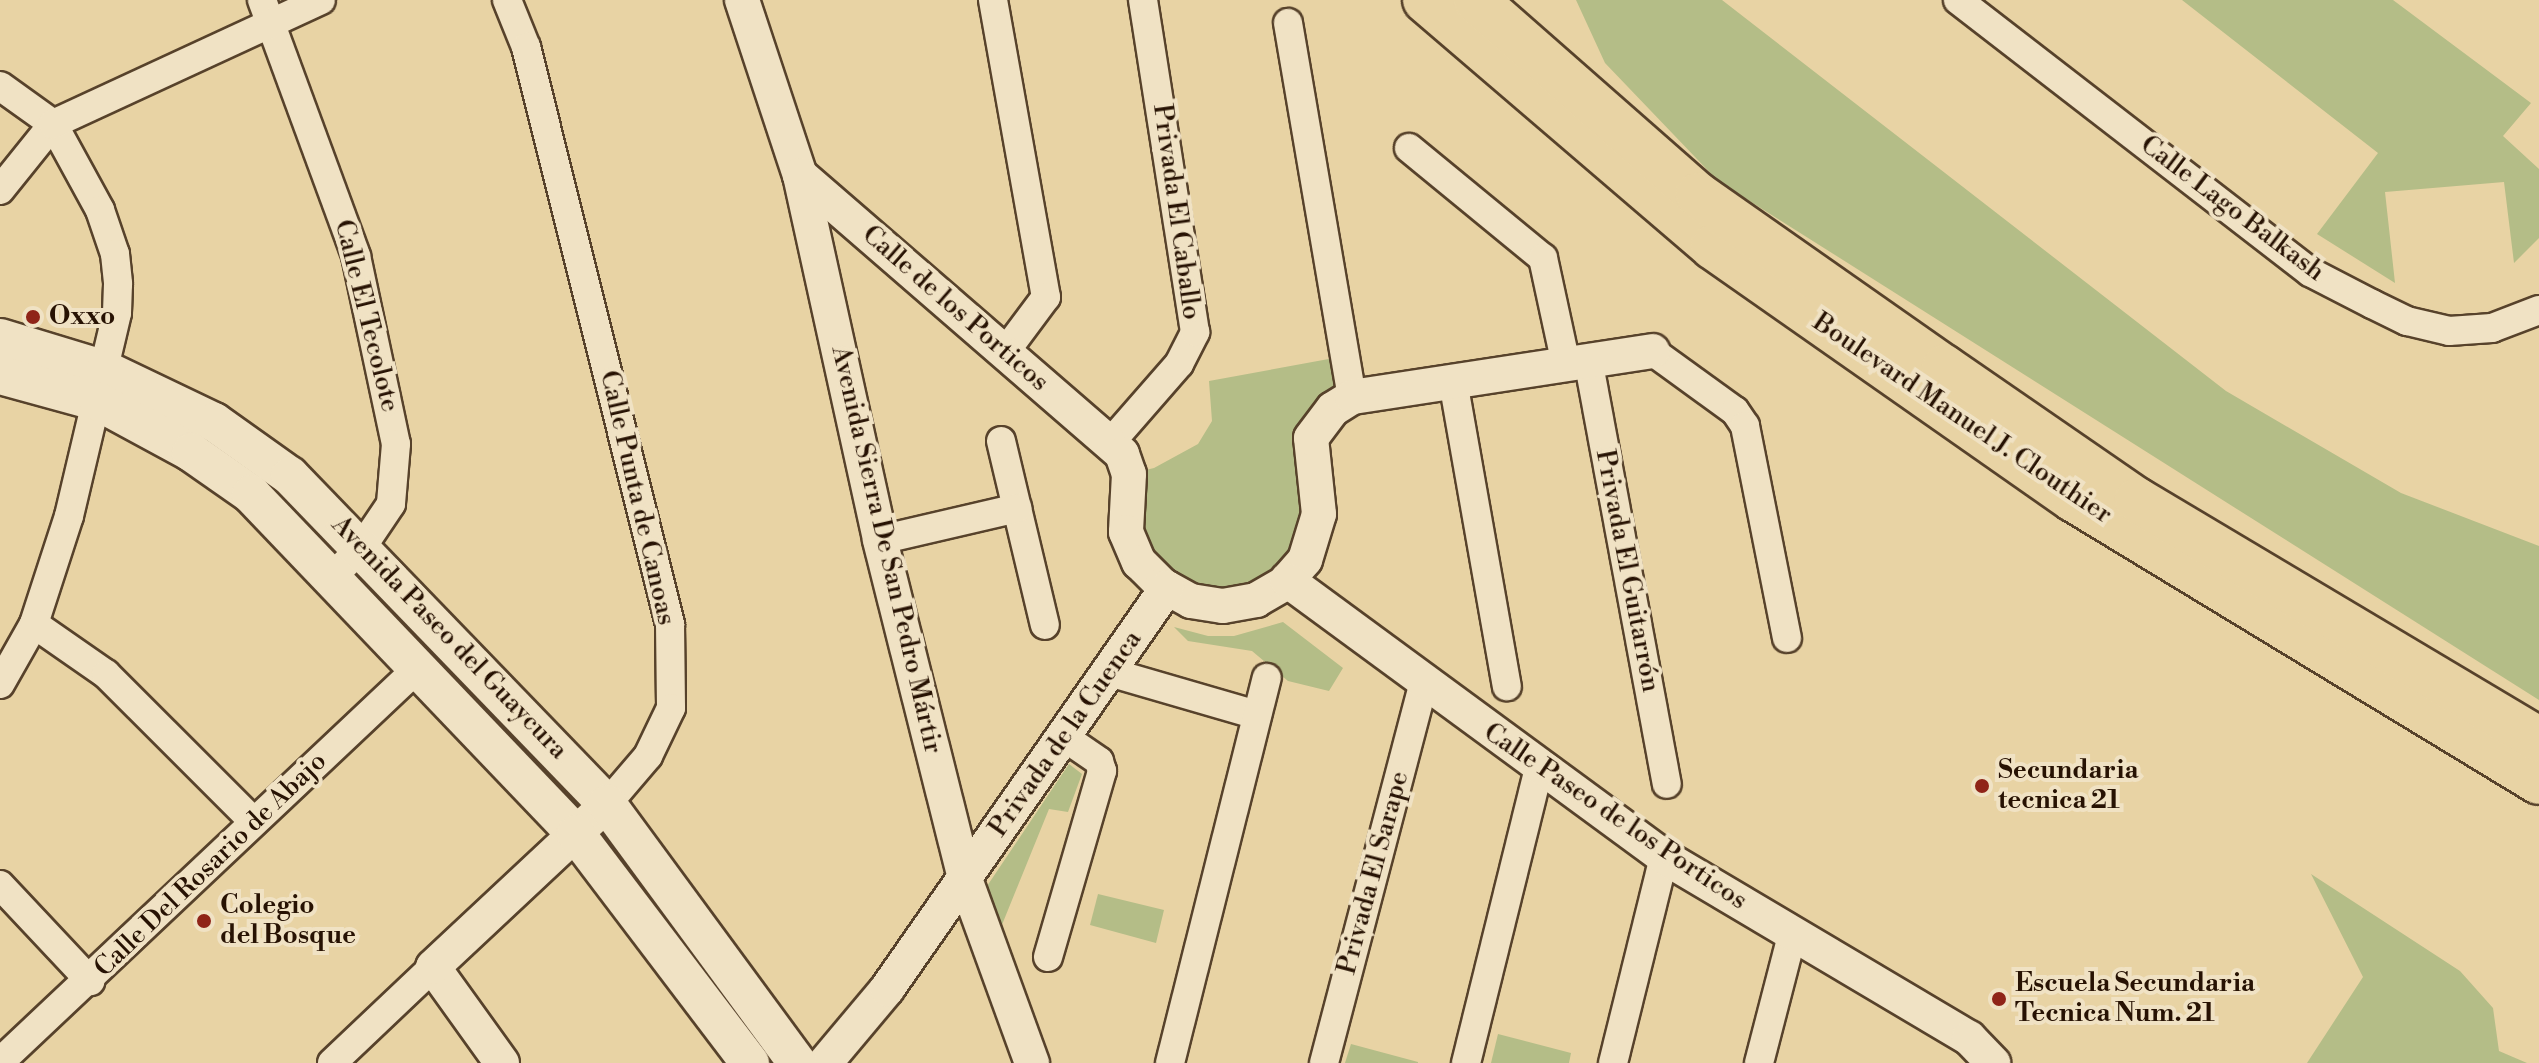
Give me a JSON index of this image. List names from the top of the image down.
{
  "streets": {
    "main road": ["Boulevard Manuel J. Clouthier", "Avenida Paseo del Guaycura"],
    "street": [
      "Calle Lago Balkash",
      "Privada El Caballo",
      "Calle de los Porticos",
      "Calle El Tecolote",
      "Calle Punta de Canoas",
      "Avenida Sierra De San Pedro Mártir",
      "Privada El Guitarrón",
      "Privada de la Cuenca",
      "Calle Paseo de los Porticos",
      "Calle Del Rosario de Abajo",
      "Privada El Sarape"
    ]
  },
  "crossings": [
    ["Privada El Caballo", "Calle de los Porticos"],
    ["Calle de los Porticos", "Avenida Sierra De San Pedro Mártir"],
    ["Calle El Tecolote", "Avenida Paseo del Guaycura"],
    ["Calle Punta de Canoas", "Avenida Paseo del Guaycura"],
    ["Avenida Sierra De San Pedro Mártir", "Privada de la Cuenca"],
    ["Avenida Paseo del Guaycura", "Calle Del Rosario de Abajo"],
    ["Calle Paseo de los Porticos", "Privada El Sarape"]
  ],
  "places": [
    "Oxxo",
    "Secundaria tecnica 21",
    "Colegio del Bosque",
    "Escuela Secundaria Tecnica Num. 21"
  ]
}
